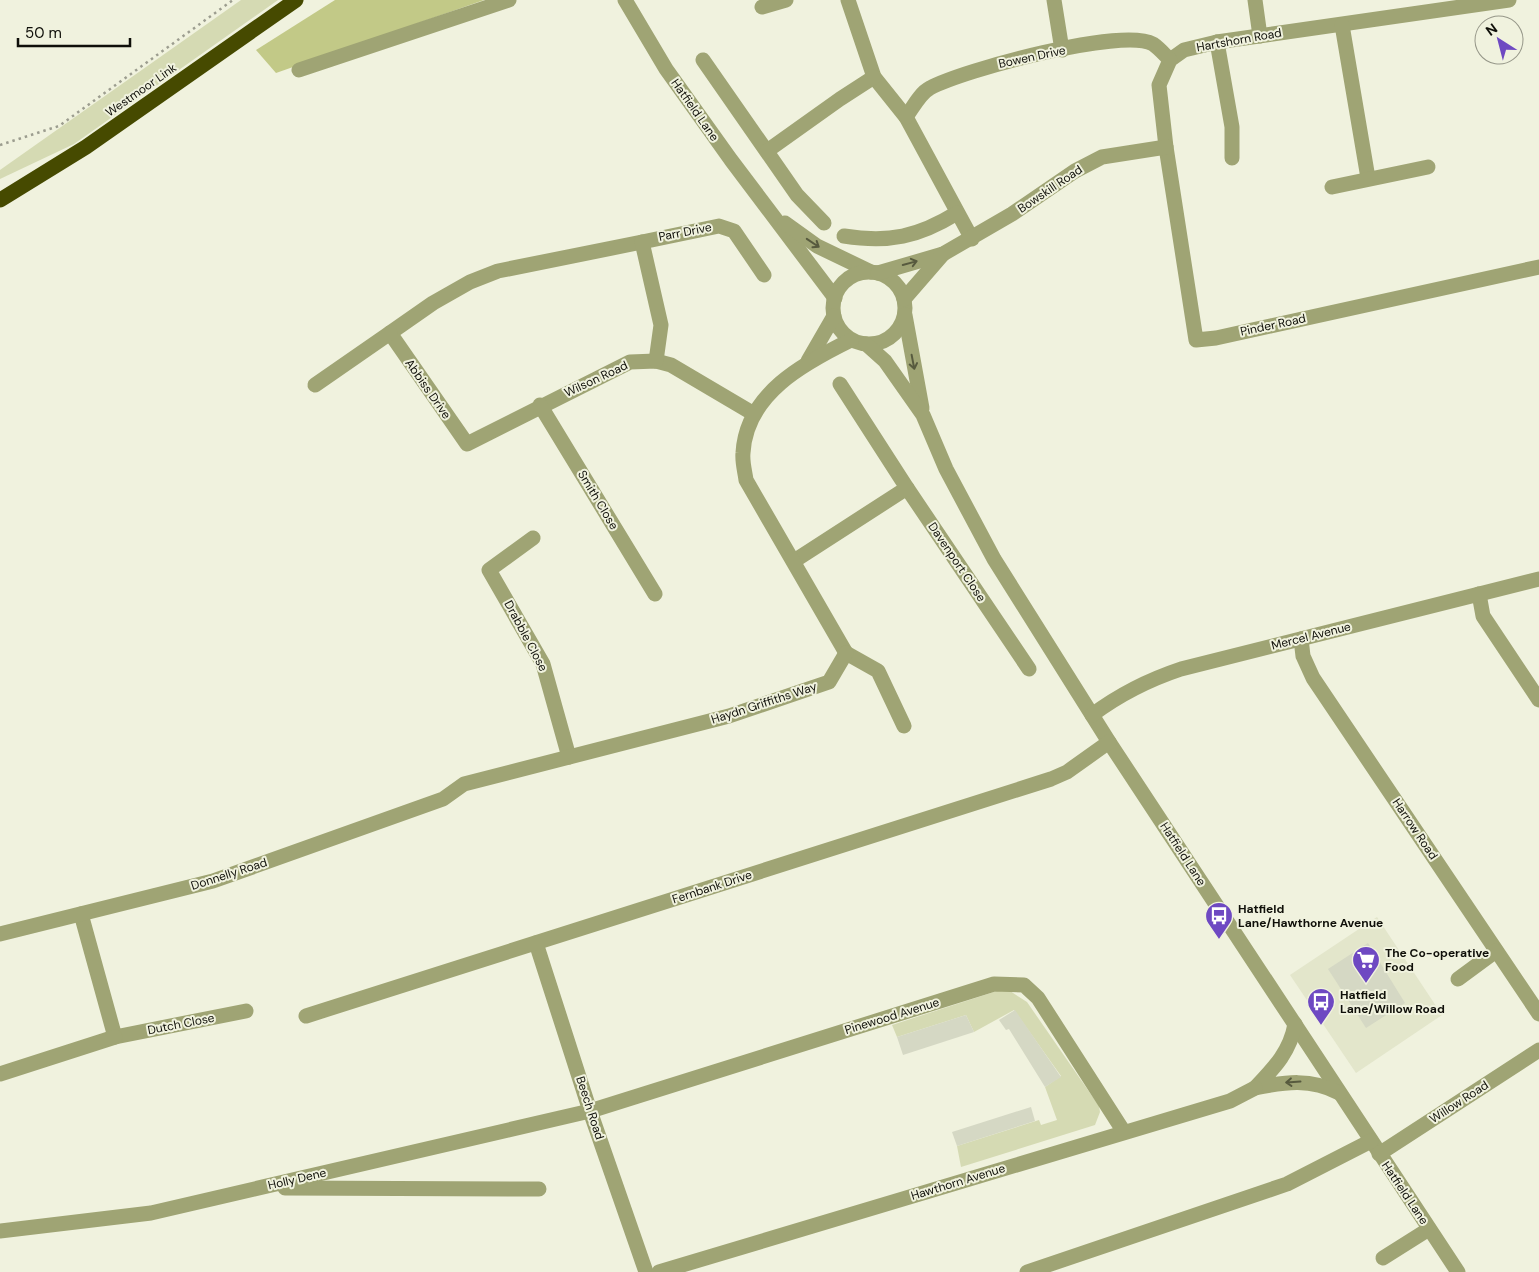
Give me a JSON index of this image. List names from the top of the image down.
{
  "streets": {
    "highway": ["Westmoor Link"],
    "street": [
      "Hartshorn Road",
      "Bowen Drive",
      "Hatfield Lane",
      "Bowskill Road",
      "Parr Drive",
      "Pinder Road",
      "Wilson Road",
      "Abbiss Drive",
      "Smith Close",
      "Davenport Close",
      "Drabble Close",
      "Mercel Avenue",
      "Haydn Griffiths Way",
      "Harrow Road",
      "Donnelly Road",
      "Fernbank Drive",
      "Pinewood Avenue",
      "Dutch Close",
      "Willow Road",
      "Beech Road",
      "Holly Dene",
      "Hawthorn Avenue"
    ]
  },
  "crossings": [
    ["Hartshorn Road", "Bowen Drive"],
    ["Hatfield Lane", "Bowskill Road"],
    ["Hatfield Lane", "Mercel Avenue"],
    ["Hatfield Lane", "Fernbank Drive"],
    ["Hatfield Lane", "Willow Road"],
    ["Hatfield Lane", "Hawthorn Avenue"],
    ["Bowskill Road", "Pinder Road"],
    ["Parr Drive", "Wilson Road"],
    ["Parr Drive", "Abbiss Drive"],
    ["Wilson Road", "Abbiss Drive"],
    ["Wilson Road", "Smith Close"],
    ["Drabble Close", "Haydn Griffiths Way"],
    ["Mercel Avenue", "Harrow Road"],
    ["Haydn Griffiths Way", "Donnelly Road"],
    ["Fernbank Drive", "Beech Road"],
    ["Pinewood Avenue", "Beech Road"],
    ["Pinewood Avenue", "Holly Dene"],
    ["Pinewood Avenue", "Hawthorn Avenue"],
    ["Beech Road", "Holly Dene"]
  ],
  "places": {
    "bus stop": ["Hatfield Lane/Hawthorne Avenue", "Hatfield Lane/Willow Road"],
    "supermarket": ["The Co-operative Food"]
  },
  "scale_bar": "50 m",
  "north": "top left"
}
